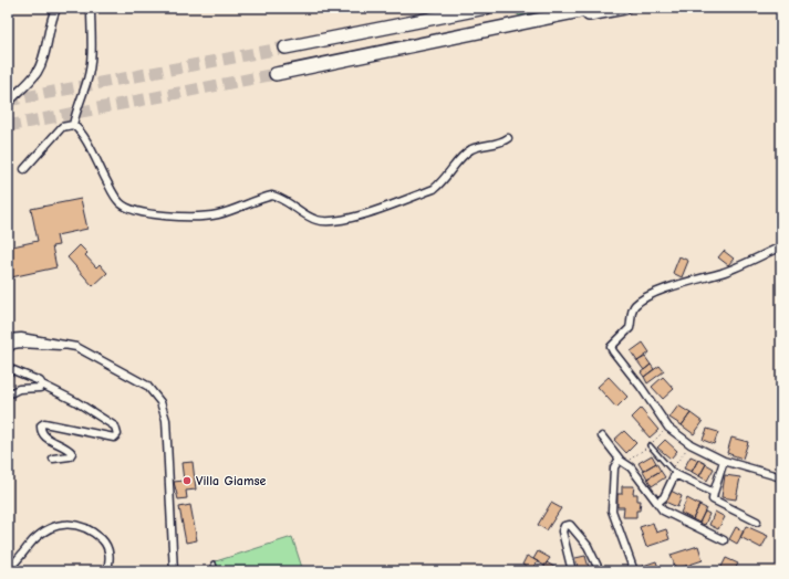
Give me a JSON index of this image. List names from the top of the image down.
{
  "places": ["Villa Giamse"]
}
